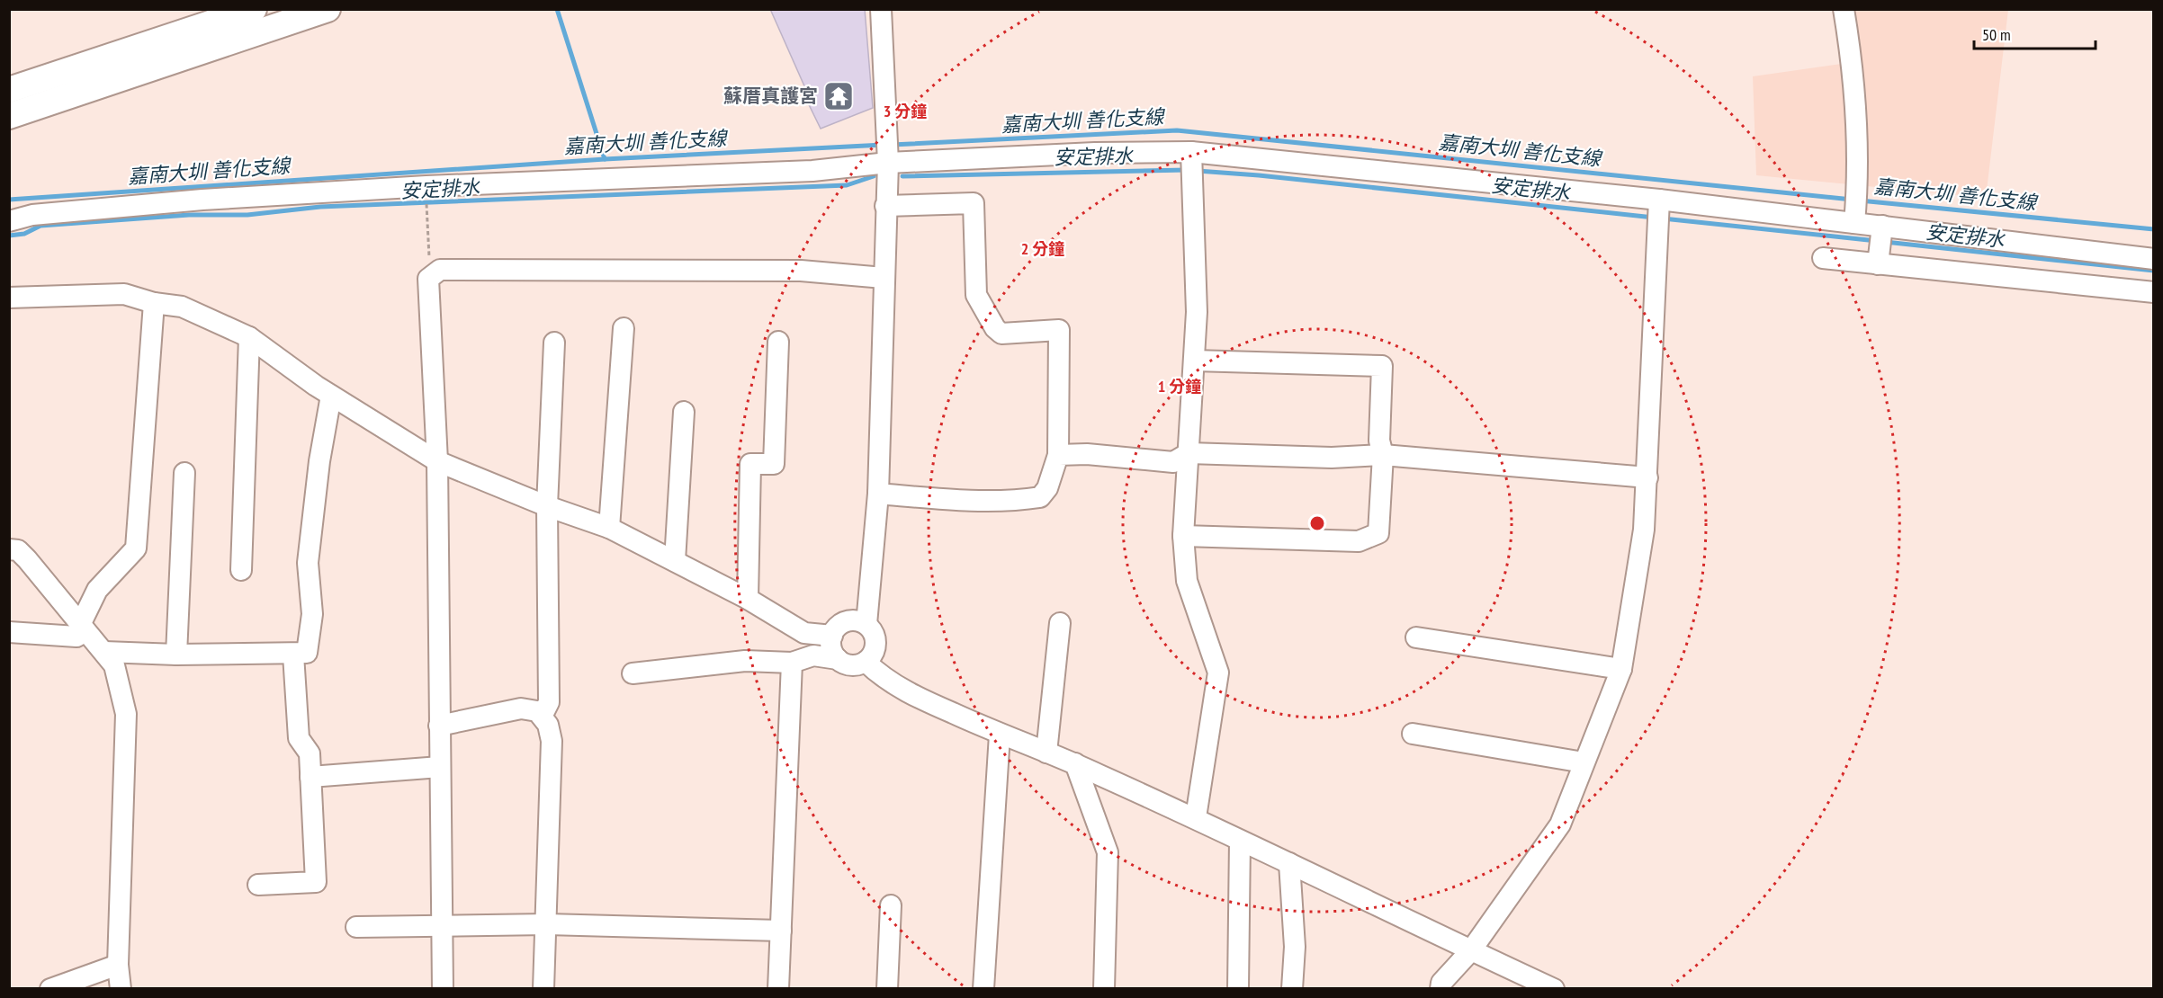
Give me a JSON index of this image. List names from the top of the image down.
{
  "water": ["嘉南大圳 善化支線", "安定排水"],
  "places": {
    "temple": ["蘇厝真護宮"]
  },
  "scale_bar": "50 m",
  "rings": ["3 分鐘", "2 分鐘", "1 分鐘"]
}
